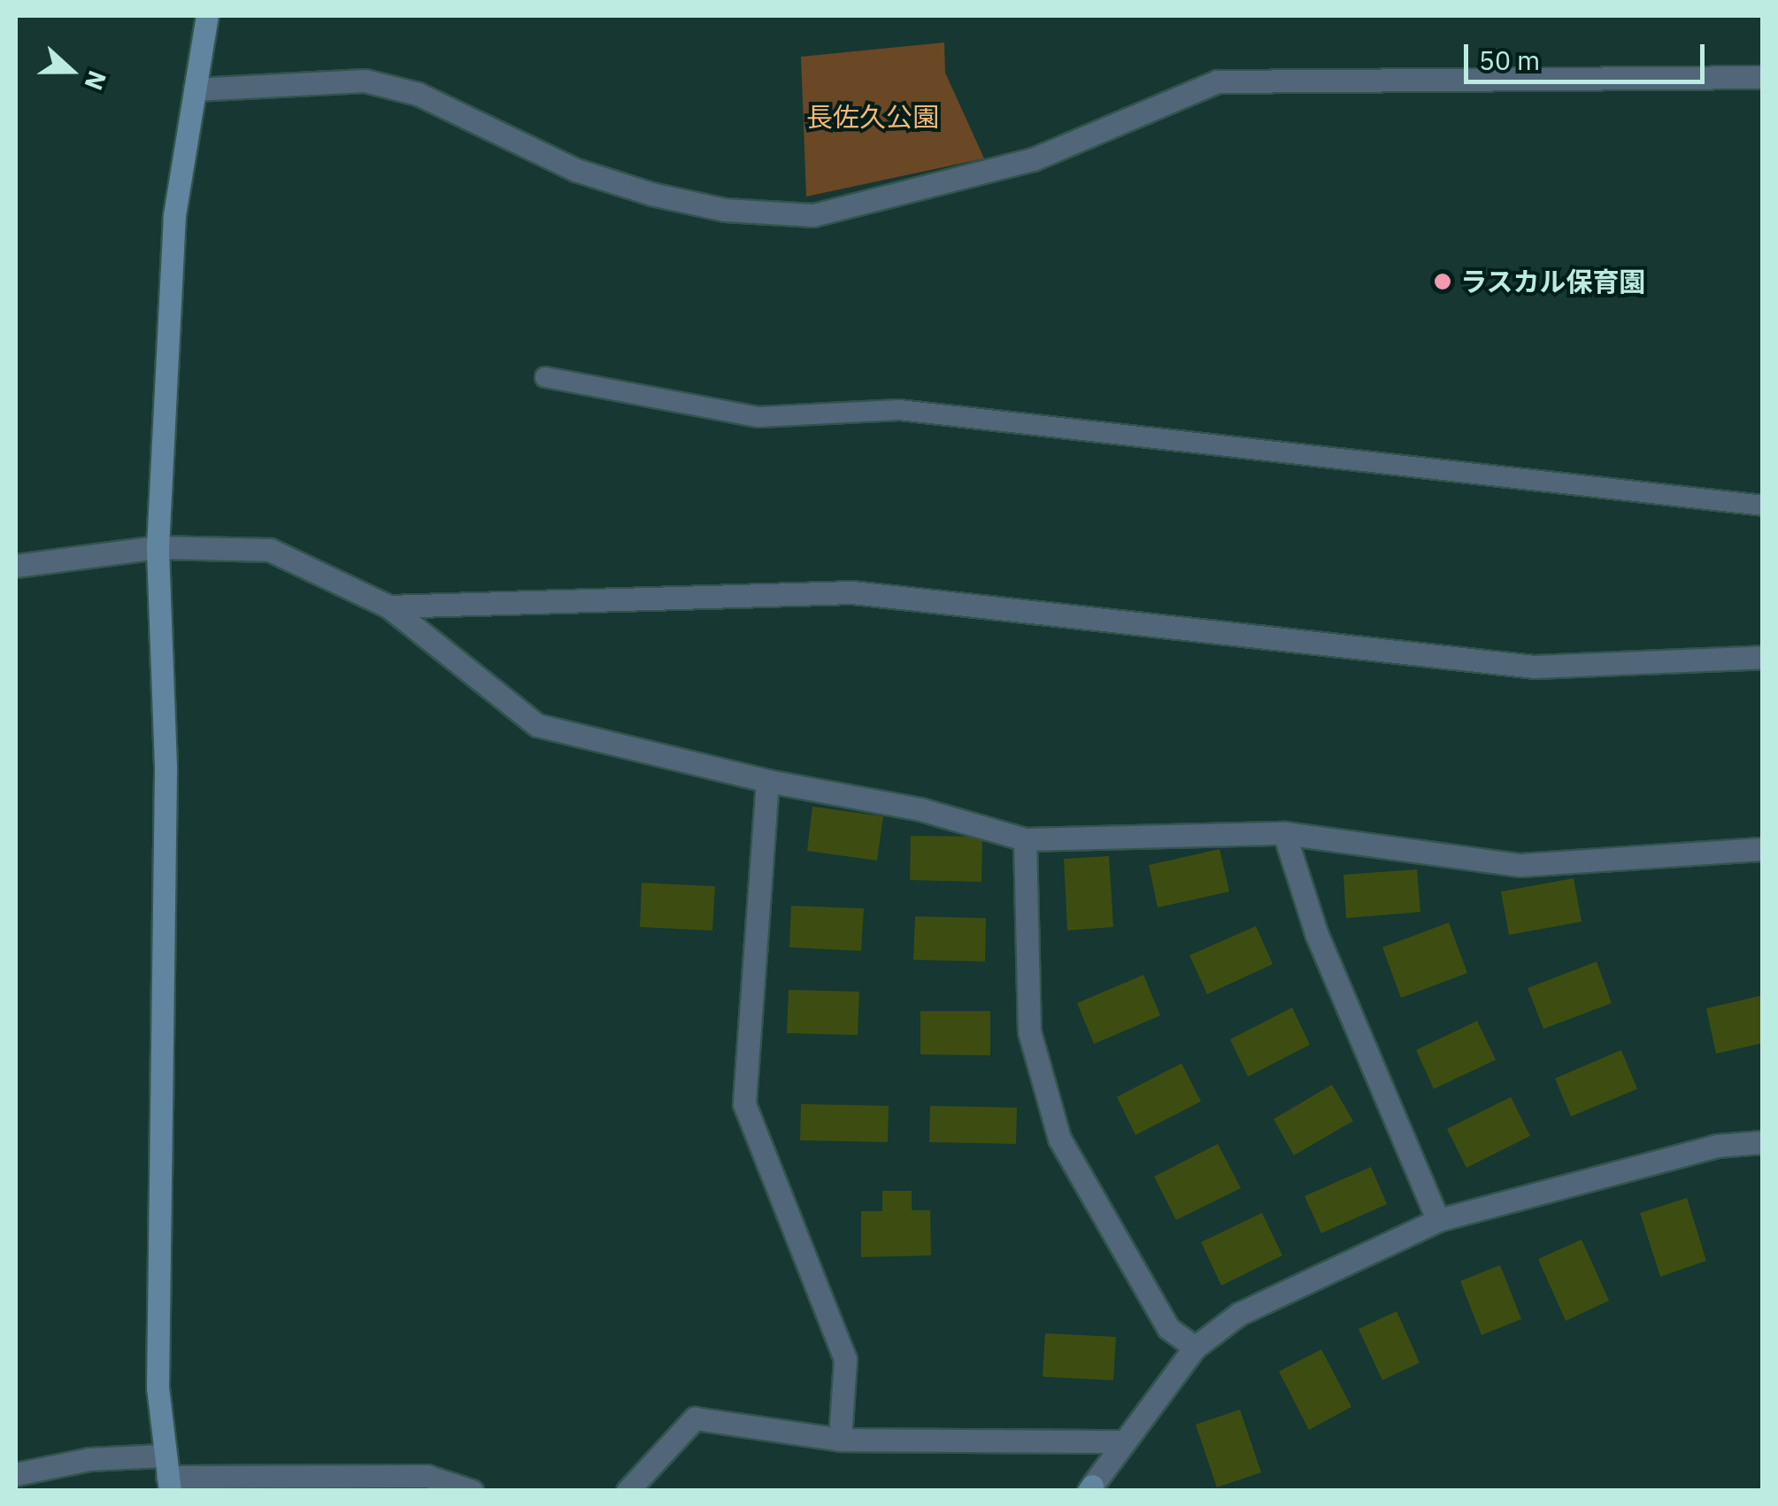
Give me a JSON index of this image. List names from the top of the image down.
{
  "parks": ["長佐久公園"],
  "places": ["ラスカル保育園"],
  "scale_bar": "50 m",
  "north": "right"
}
